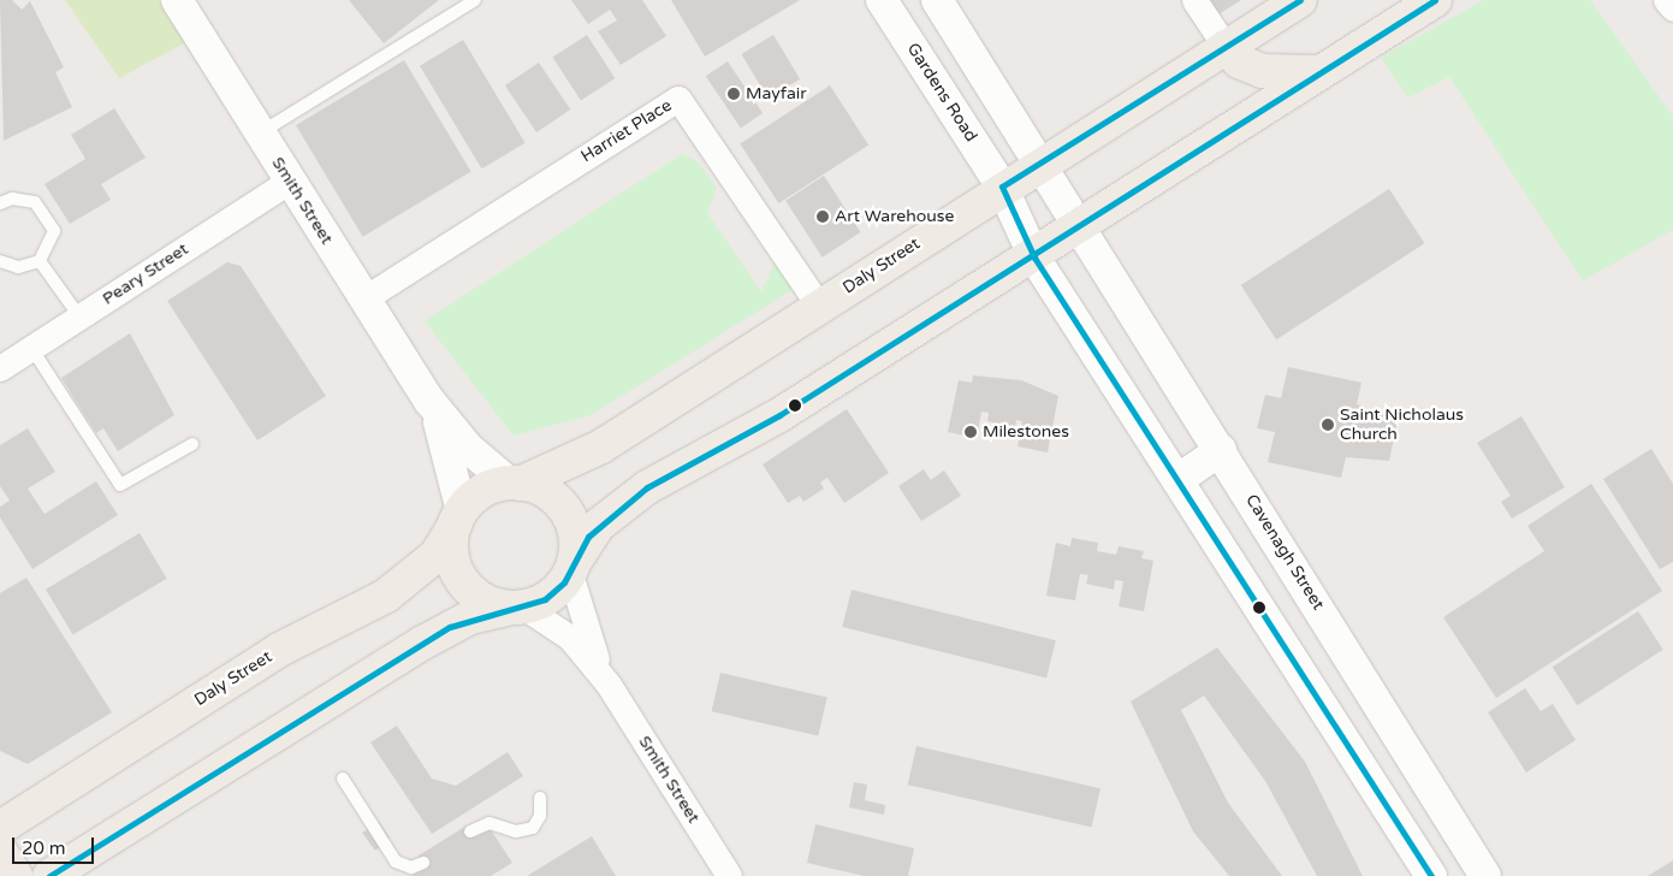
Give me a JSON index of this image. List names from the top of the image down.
{
  "streets": {
    "main road": ["Daly Street"],
    "street": [
      "Gardens Road",
      "Harriet Place",
      "Smith Street",
      "Peary Street",
      "Cavenagh Street"
    ]
  },
  "crossings": [
    ["Gardens Road", "Daly Street"],
    ["Harriet Place", "Smith Street"],
    ["Harriet Place", "Daly Street"],
    ["Smith Street", "Daly Street"],
    ["Smith Street", "Peary Street"],
    ["Daly Street", "Cavenagh Street"]
  ],
  "places": [
    "Mayfair",
    "Art Warehouse",
    "Saint Nicholaus Church",
    "Milestones"
  ],
  "scale_bar": "20 m"
}
